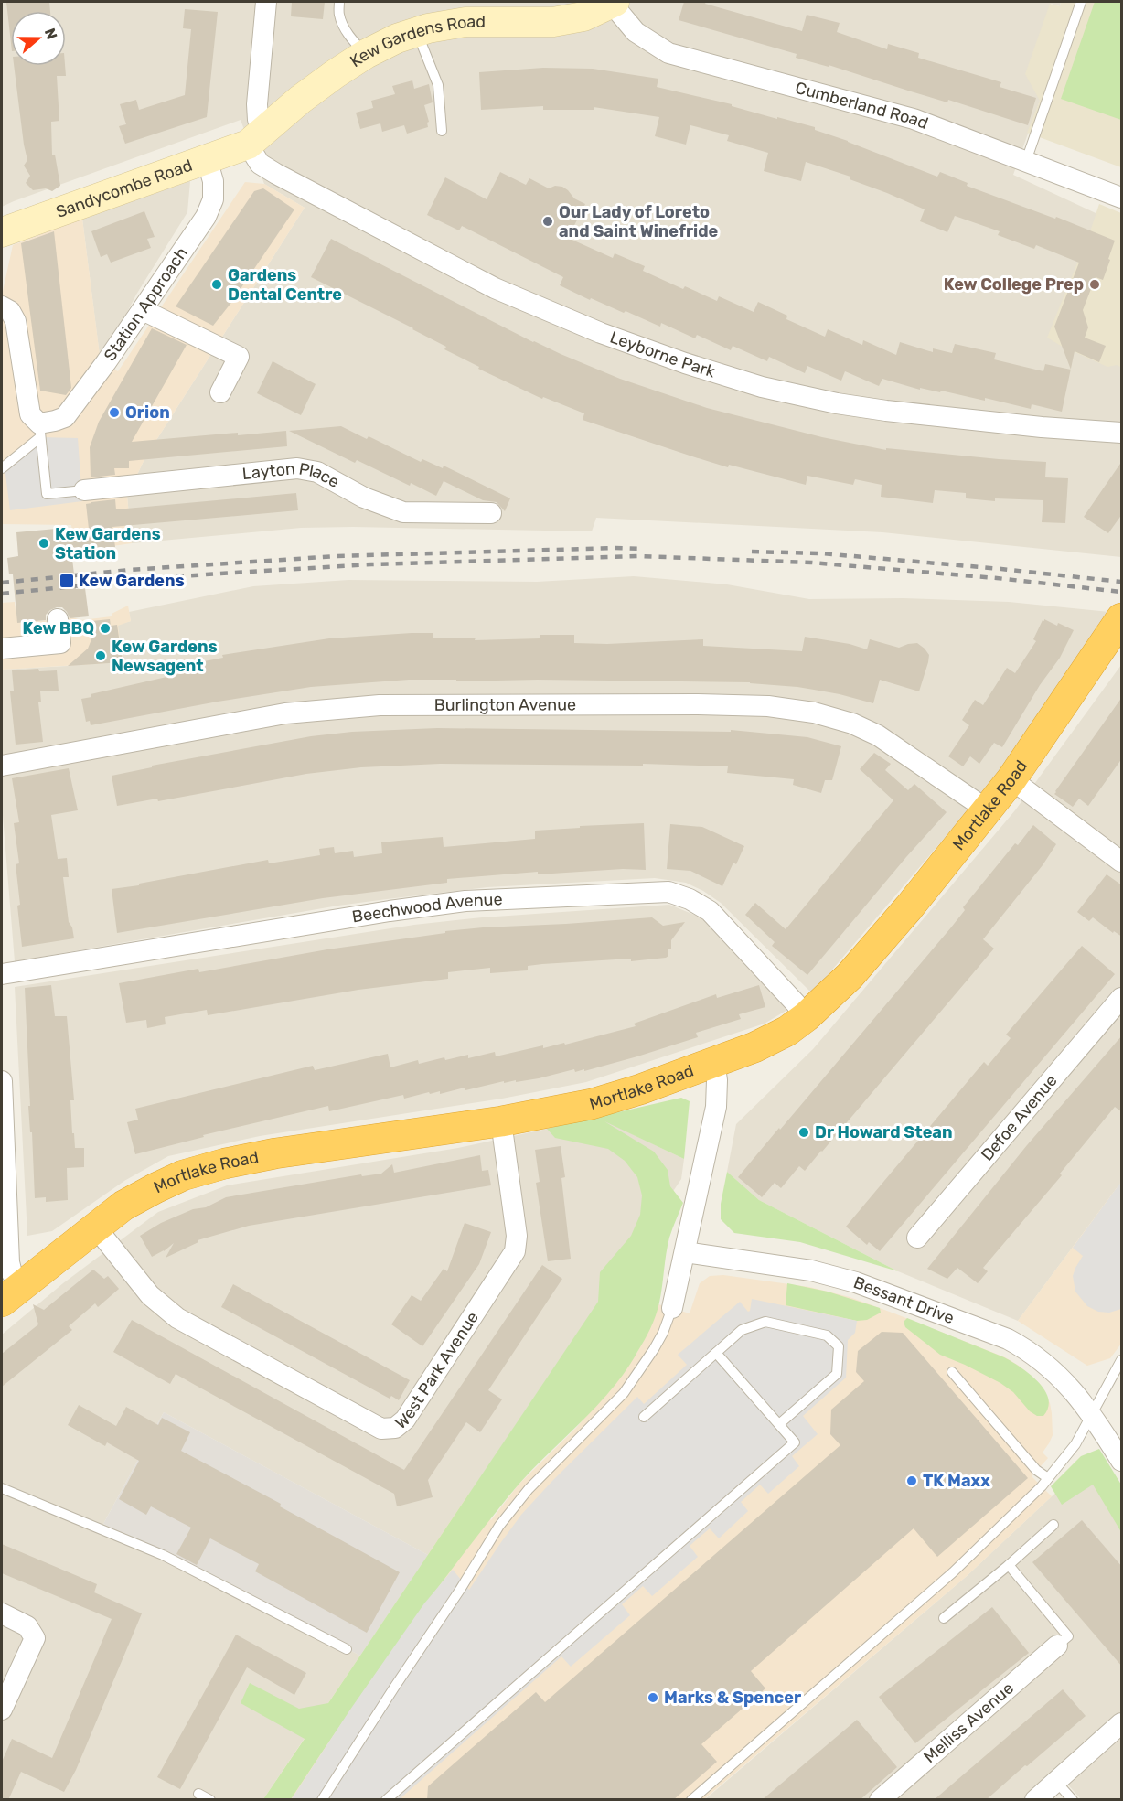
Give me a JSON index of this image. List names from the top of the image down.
{
  "streets": {
    "highway": ["Mortlake Road"],
    "main road": ["Kew Gardens Road", "Sandycombe Road"],
    "street": [
      "Cumberland Road",
      "Station Approach",
      "Leyborne Park",
      "Layton Place",
      "Burlington Avenue",
      "Beechwood Avenue",
      "Defoe Avenue",
      "Bessant Drive",
      "West Park Avenue",
      "Melliss Avenue"
    ]
  },
  "crossings": [
    ["Kew Gardens Road", "Cumberland Road"],
    ["Kew Gardens Road", "Sandycombe Road"],
    ["Kew Gardens Road", "Leyborne Park"],
    ["Sandycombe Road", "Station Approach"],
    ["Sandycombe Road", "Leyborne Park"],
    ["Burlington Avenue", "Mortlake Road"],
    ["Mortlake Road", "Beechwood Avenue"],
    ["Mortlake Road", "West Park Avenue"]
  ],
  "places": {
    "other": [
      "Our Lady of Loreto and Saint Winefride",
      "Gardens Dental Centre",
      "Kew College Prep",
      "Orion",
      "Kew Gardens Station",
      "Kew BBQ",
      "Kew Gardens Newsagent",
      "Dr Howard Stean",
      "TK Maxx",
      "Marks & Spencer"
    ],
    "transit": ["Kew Gardens"]
  },
  "north": "right"
}
